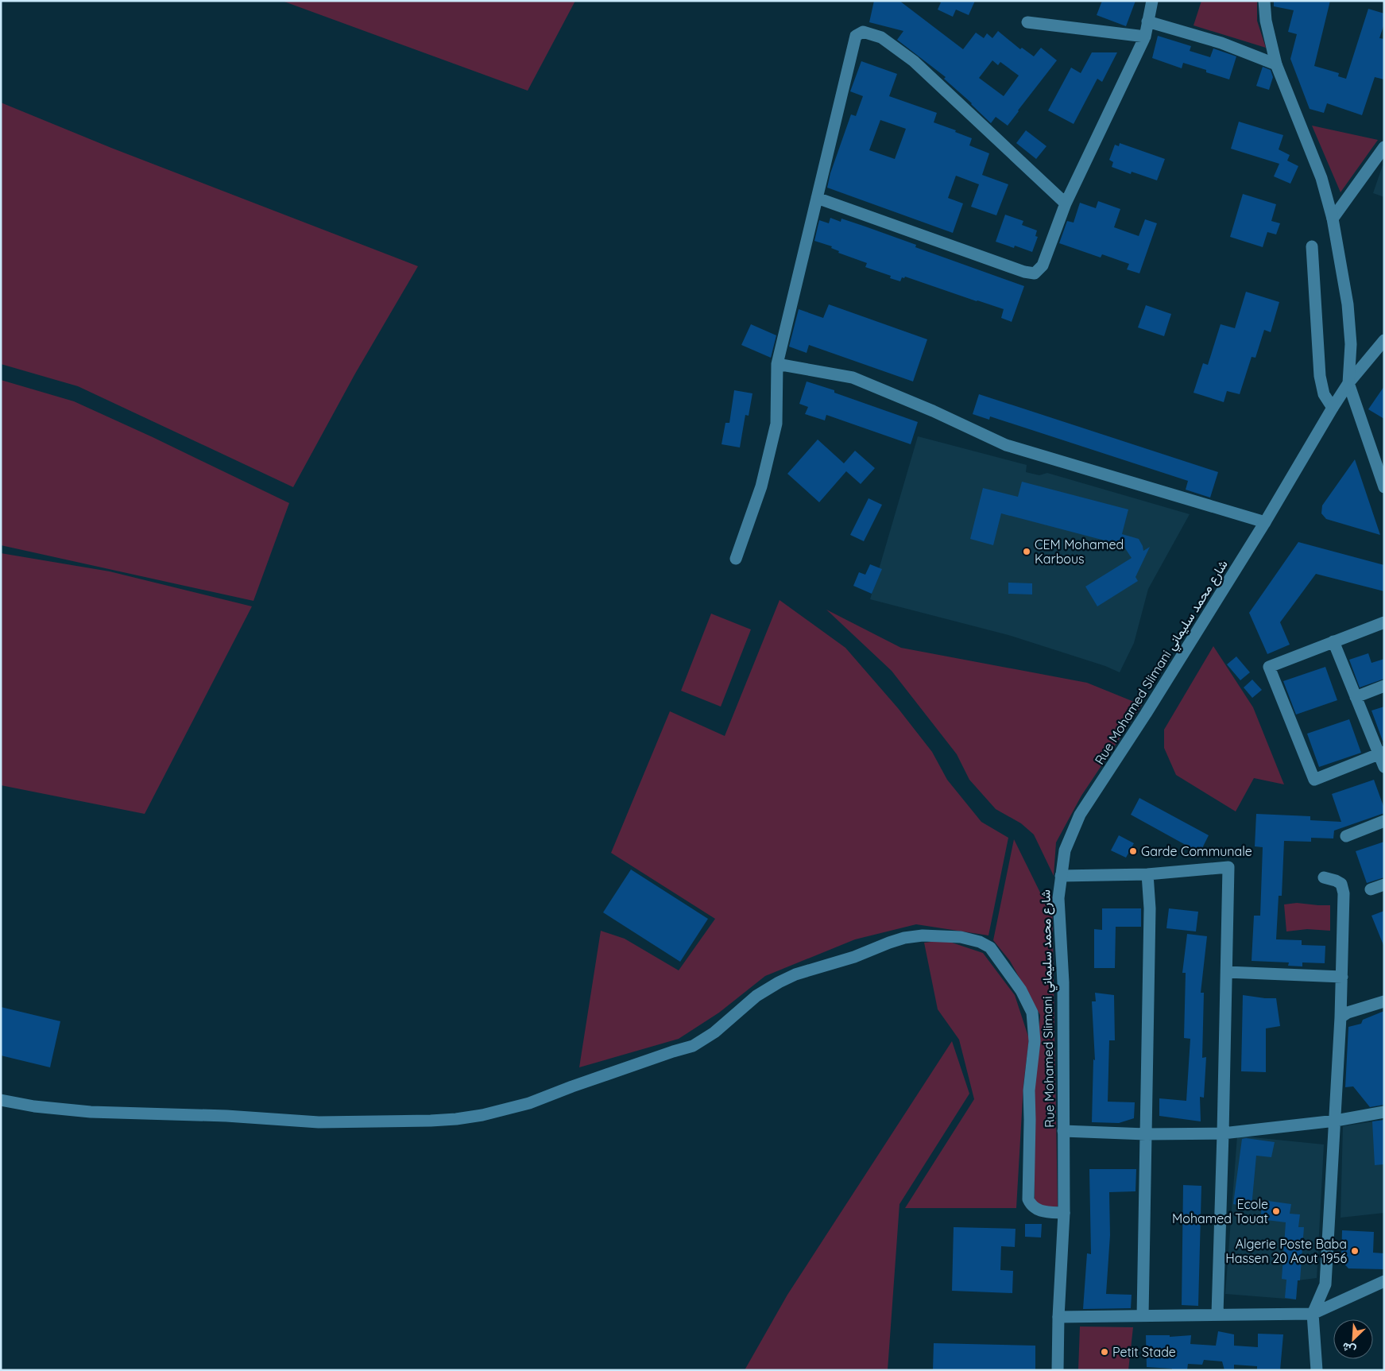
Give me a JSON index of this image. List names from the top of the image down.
{
  "streets": {
    "street": ["Rue Mohamed Slimani شارع محمد سليماني"]
  },
  "places": [
    "CEM Mohamed Karbous",
    "Garde Communale",
    "Ecole Mohamed Touat",
    "Algerie Poste Baba Hassen 20 Aout 1956",
    "Petit Stade"
  ],
  "north": "bottom left"
}
